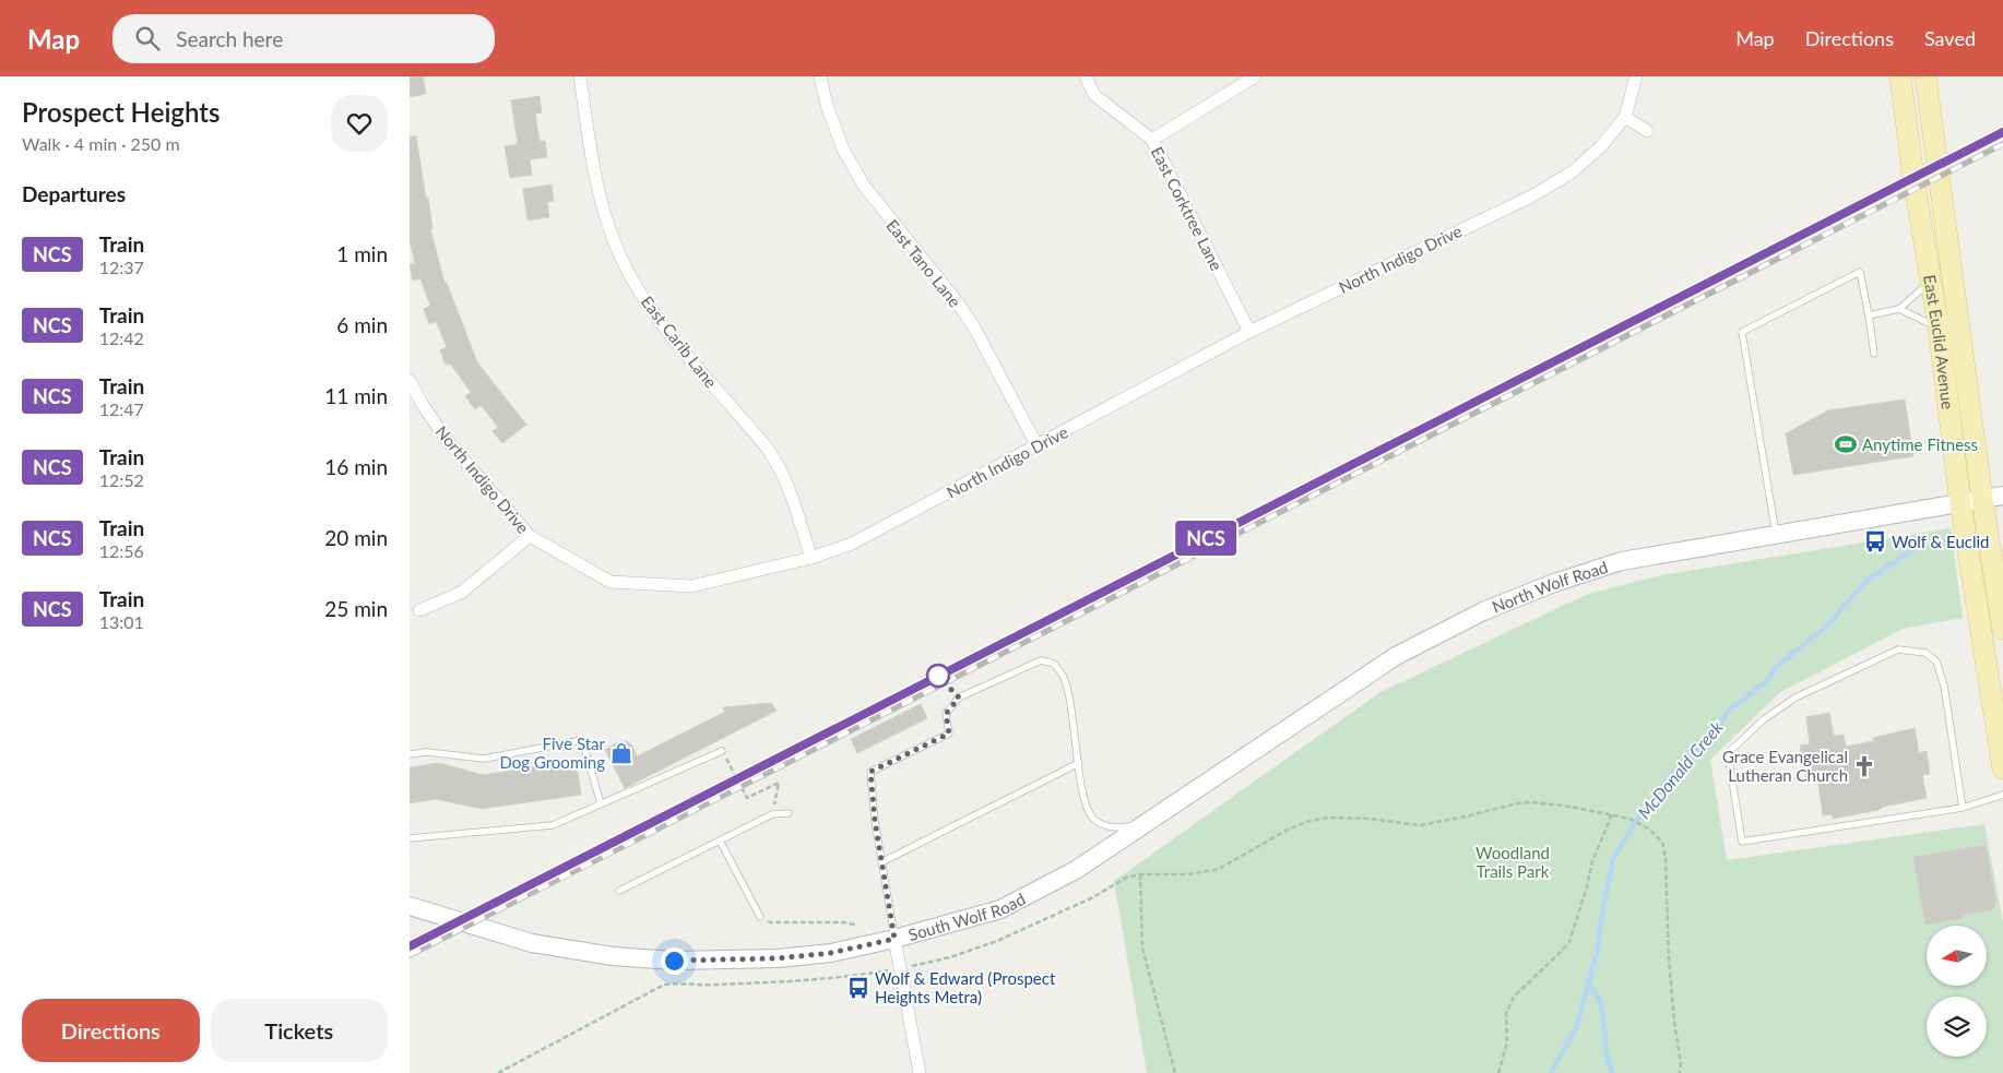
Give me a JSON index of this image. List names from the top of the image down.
{
  "streets": {
    "main road": ["East Euclid Avenue", "North Wolf Road", "South Wolf Road"],
    "street": [
      "East Corktree Lane",
      "North Indigo Drive",
      "East Tano Lane",
      "East Carib Lane"
    ]
  },
  "crossings": [
    ["East Corktree Lane", "North Indigo Drive"],
    ["North Indigo Drive", "East Tano Lane"],
    ["North Indigo Drive", "East Carib Lane"],
    ["East Euclid Avenue", "North Wolf Road"],
    ["North Wolf Road", "South Wolf Road"]
  ],
  "water": ["McDonald Creek"],
  "parks": ["Woodland Trails Park"],
  "places": {
    "sports": ["Anytime Fitness"],
    "bus stop": ["Wolf & Euclid", "Wolf & Edward (Prospect Heights Metra)"],
    "shop": ["Five Star Dog Grooming"],
    "church": ["Grace Evangelical Lutheran Church"]
  },
  "north": "left",
  "page": {
    "header": "Map",
    "search": "Search here",
    "nav": ["Map", "Directions", "Saved"],
    "heading": [
      ["Prospect Heights", "Walk · 4 min · 250 m"],
      "Departures"
    ],
    "on_map": "NCS",
    "list": [
      {
        "mark": "NCS",
        "name": "Train",
        "note": "12:37",
        "value": "1 min"
      },
      {
        "mark": "NCS",
        "name": "Train",
        "note": "12:42",
        "value": "6 min"
      },
      {
        "mark": "NCS",
        "name": "Train",
        "note": "12:47",
        "value": "11 min"
      },
      {
        "mark": "NCS",
        "name": "Train",
        "note": "12:52",
        "value": "16 min"
      },
      {
        "mark": "NCS",
        "name": "Train",
        "note": "12:56",
        "value": "20 min"
      },
      {
        "mark": "NCS",
        "name": "Train",
        "note": "13:01",
        "value": "25 min"
      }
    ],
    "buttons": ["Directions", "Tickets"]
  }
}
